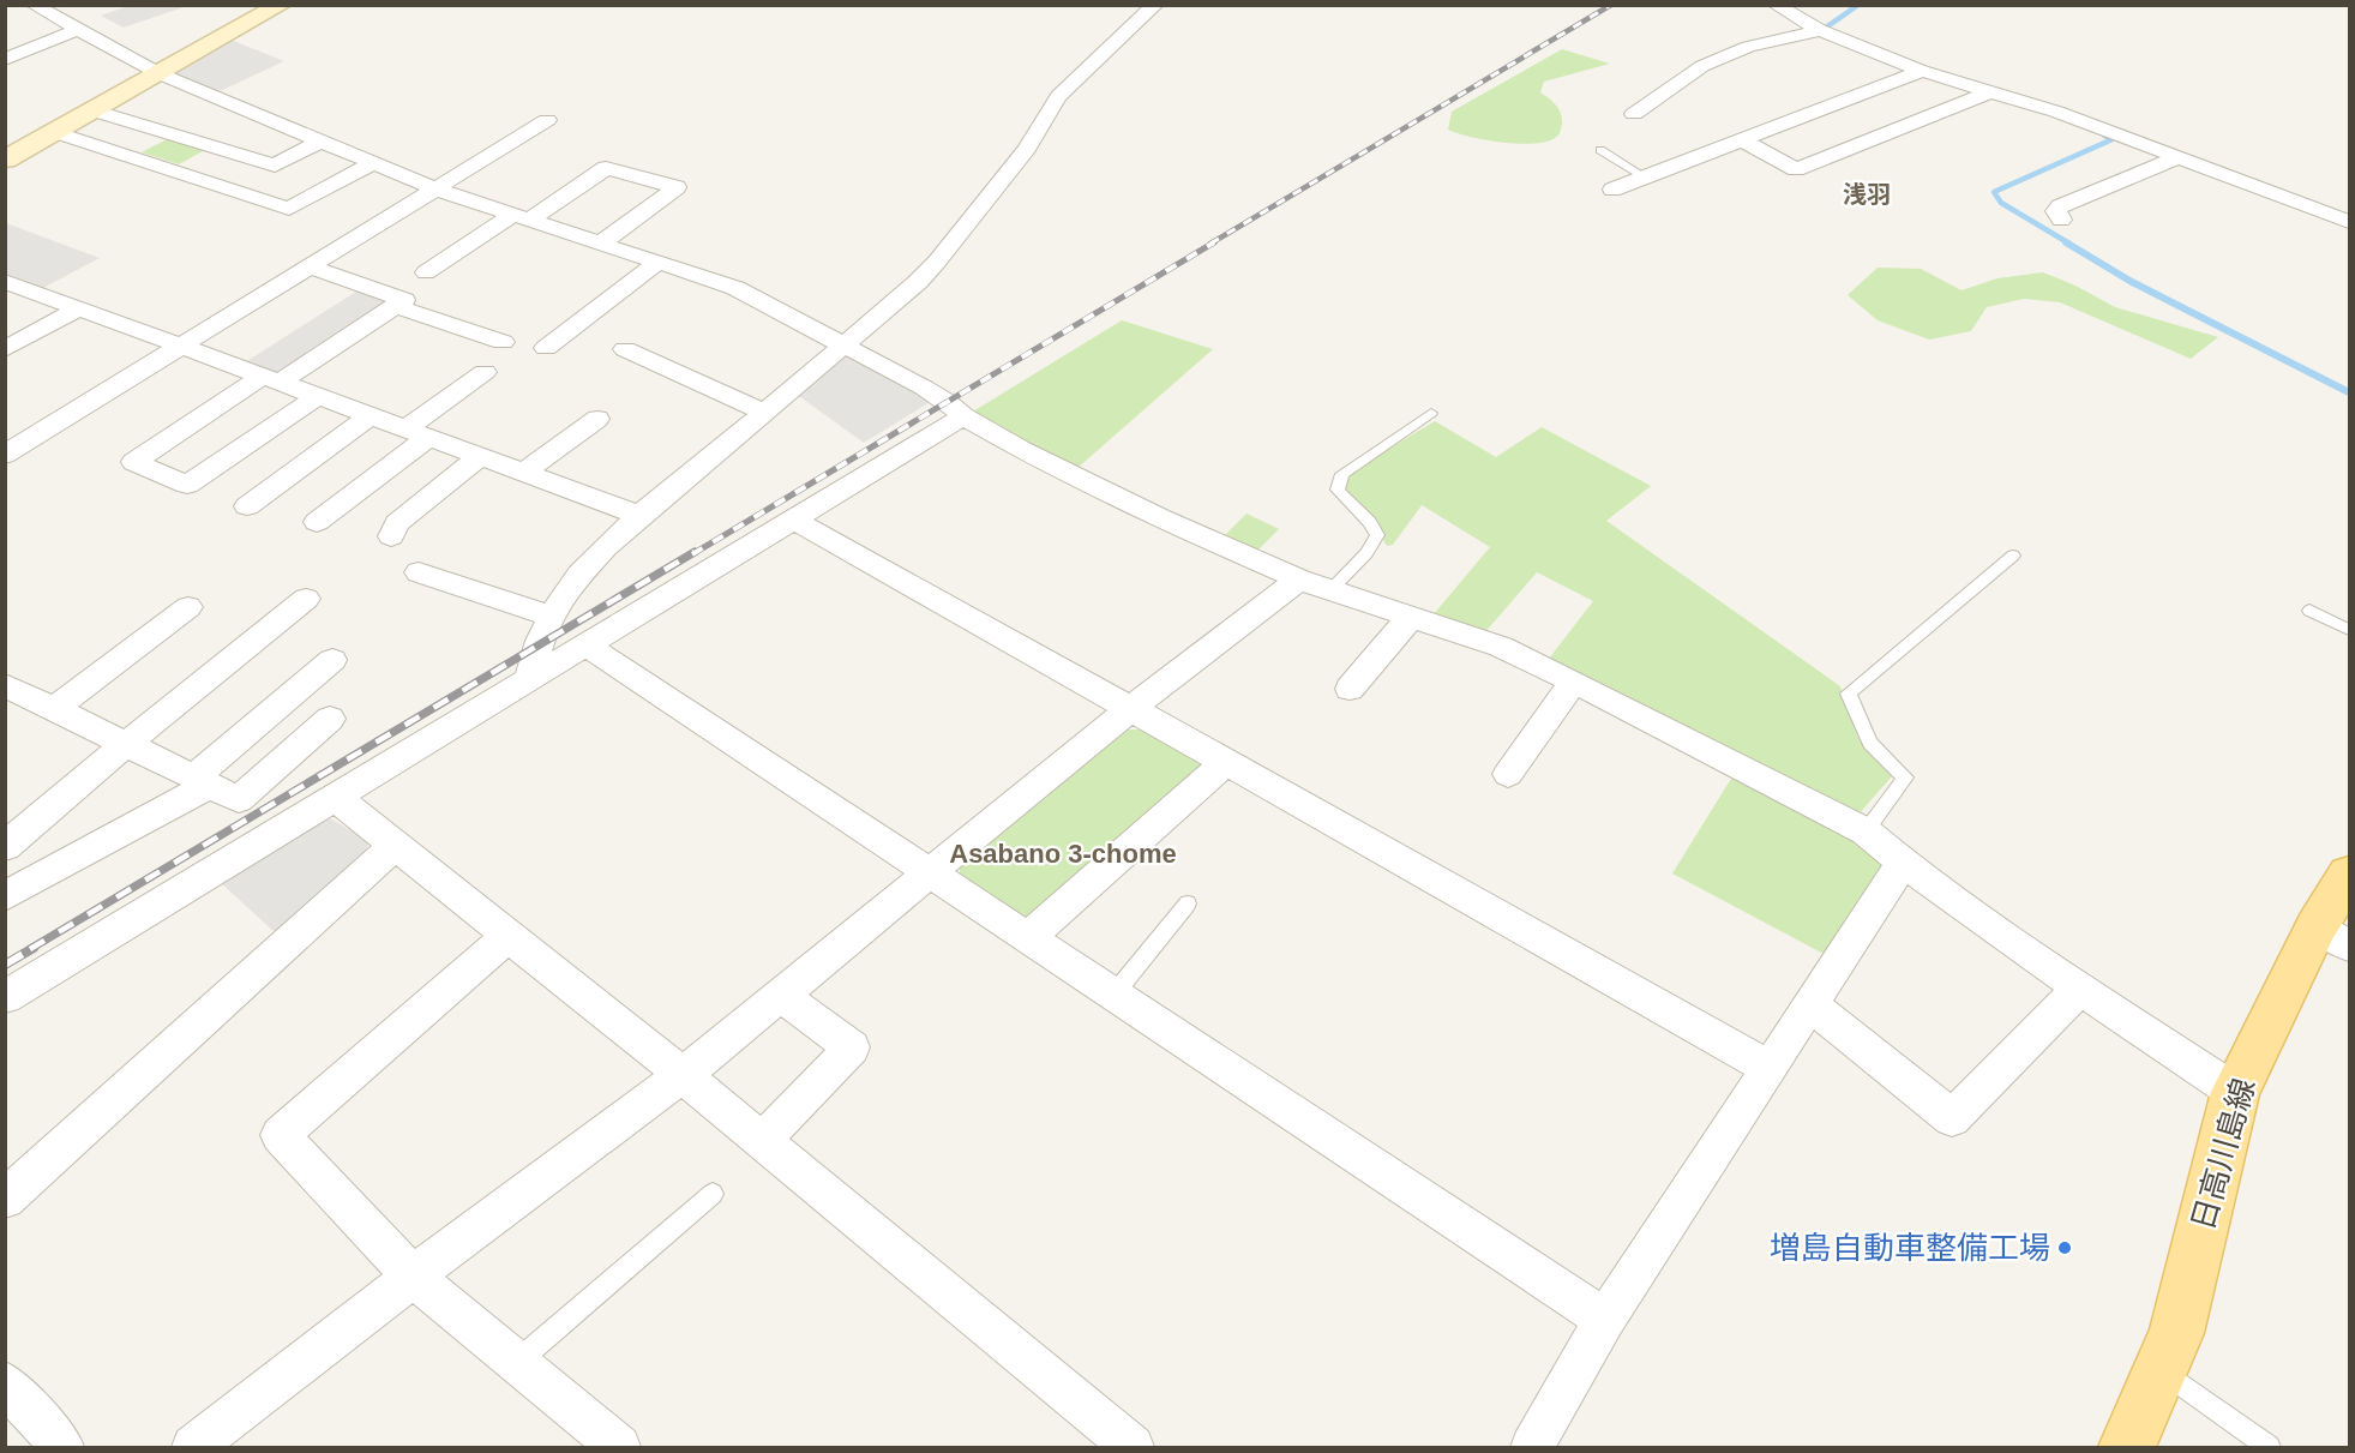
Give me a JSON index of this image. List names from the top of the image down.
{
  "streets": {
    "main road": ["日高川島線"]
  },
  "districts": ["浅羽", "Asabano 3-chome"],
  "places": ["増島自動車整備工場"]
}
